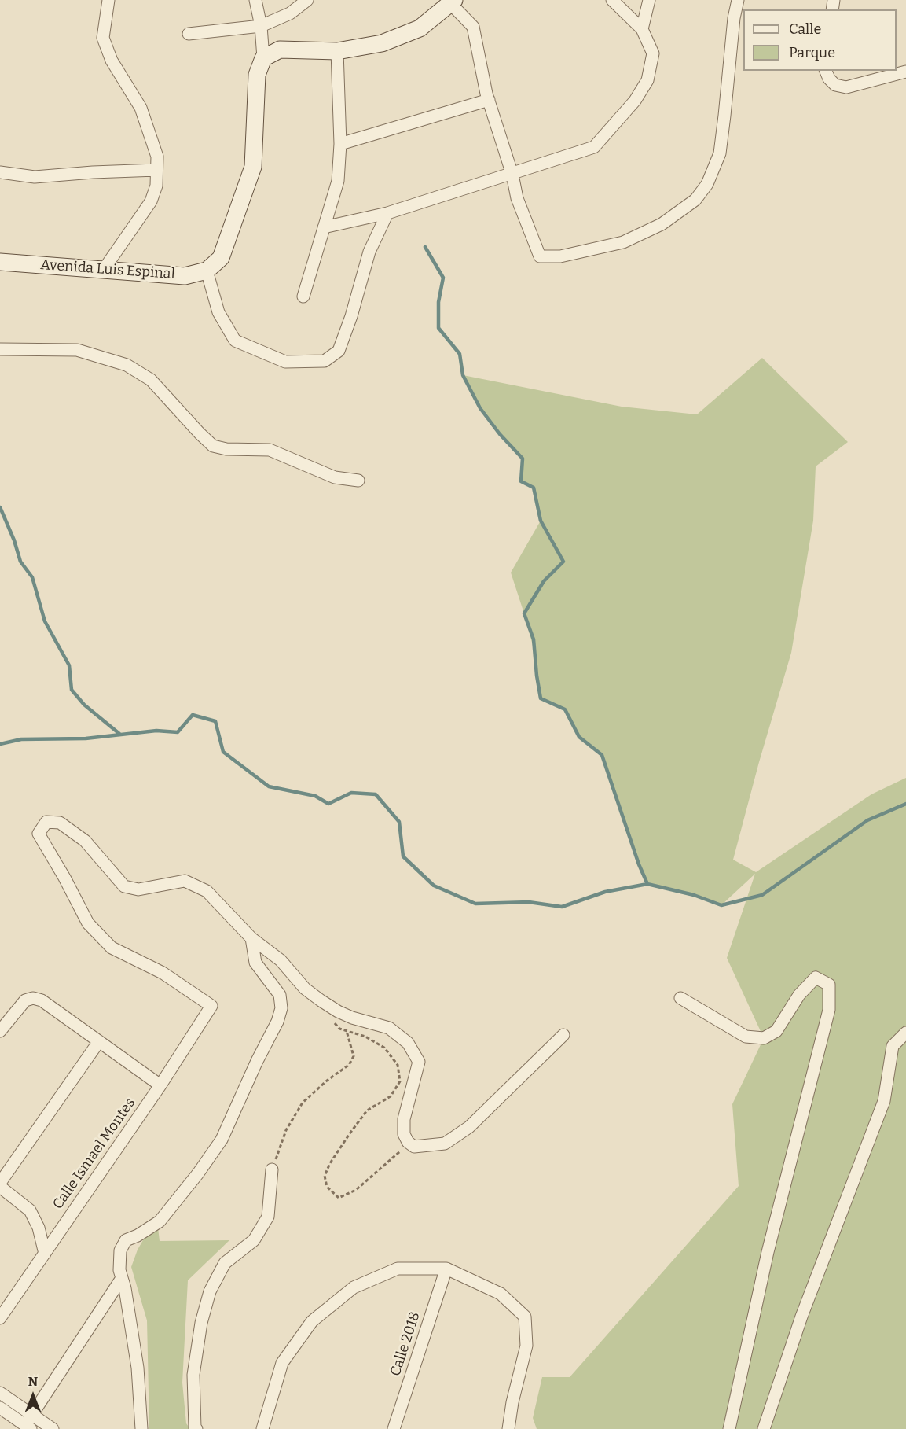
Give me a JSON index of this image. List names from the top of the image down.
{
  "streets": {
    "street": ["Avenida Luis Espinal", "Calle Ismael Montes", "Calle 2018"]
  },
  "legend": ["Calle", "Parque"],
  "north": "top"
}
